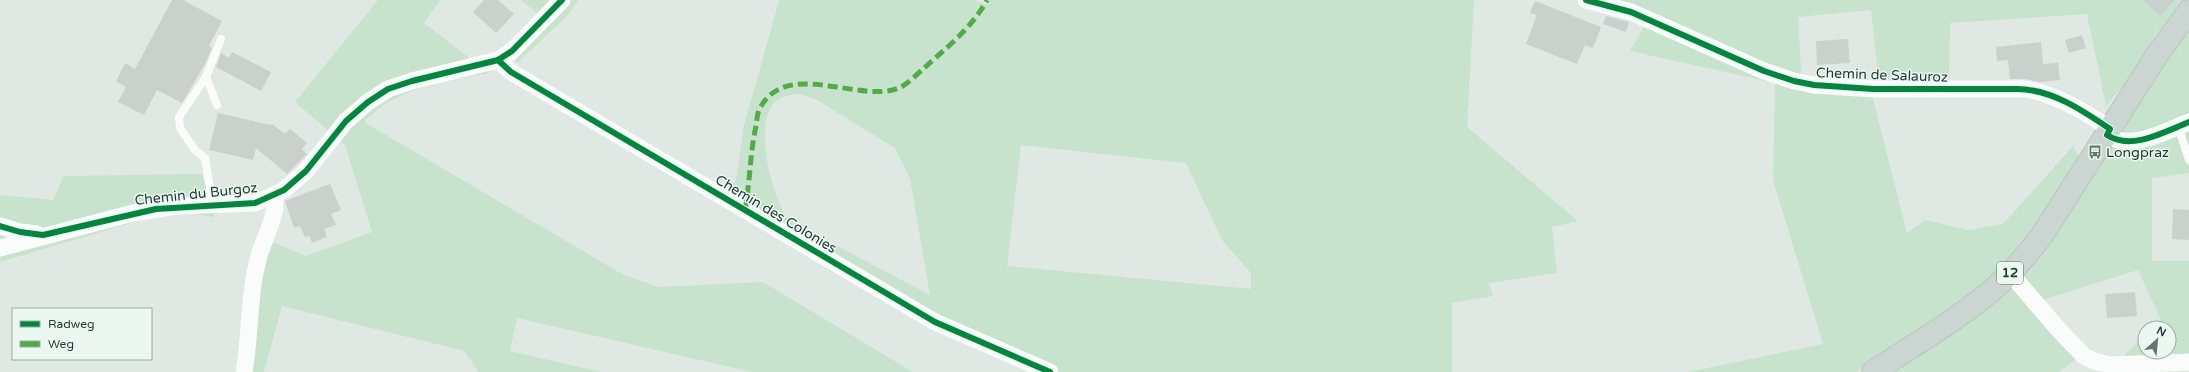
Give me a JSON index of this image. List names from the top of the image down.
{
  "streets": {
    "main road": ["12"],
    "street": ["Chemin de Salauroz", "Chemin du Burgoz", "Chemin des Colonies"]
  },
  "crossings": [
    ["Chemin de Salauroz", "12"],
    ["Chemin du Burgoz", "Chemin des Colonies"]
  ],
  "places": {
    "bus stop": ["Longpraz"]
  },
  "legend": ["Radweg", "Weg"],
  "north": "top right"
}
